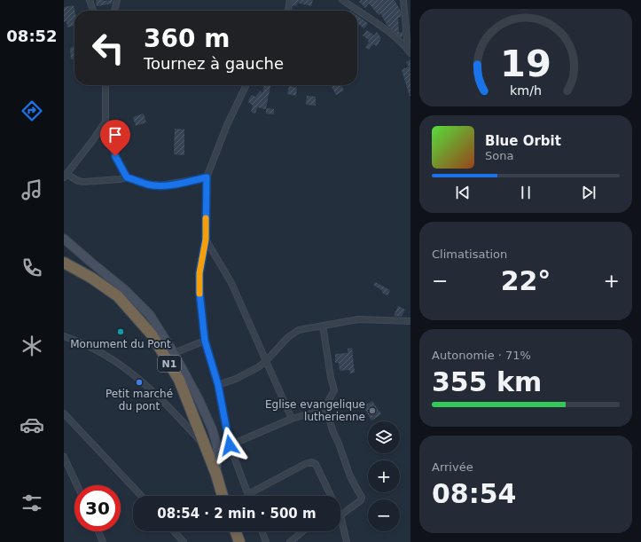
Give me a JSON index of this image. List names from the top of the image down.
{
  "streets": {
    "highway": ["N1"]
  },
  "places": ["Monument du Pont", "Petit marché du pont", "Eglise evangelique lutherienne"],
  "page": {
    "tabs": "08:52",
    "turn": ["360 m", "Tournez à gauche"],
    "song": ["Blue Orbit", "Sona"],
    "tile": [
      "Climatisation",
      ["Autonomie · 71%", "355 km"],
      ["Arrivée", "08:54"]
    ],
    "heat": ["−", "22°", "+"],
    "map_buttons": ["+", "−"],
    "limit": "30",
    "trip": "08:54 · 2 min · 500 m",
    "gauge": ["19", "km/h"]
  }
}
